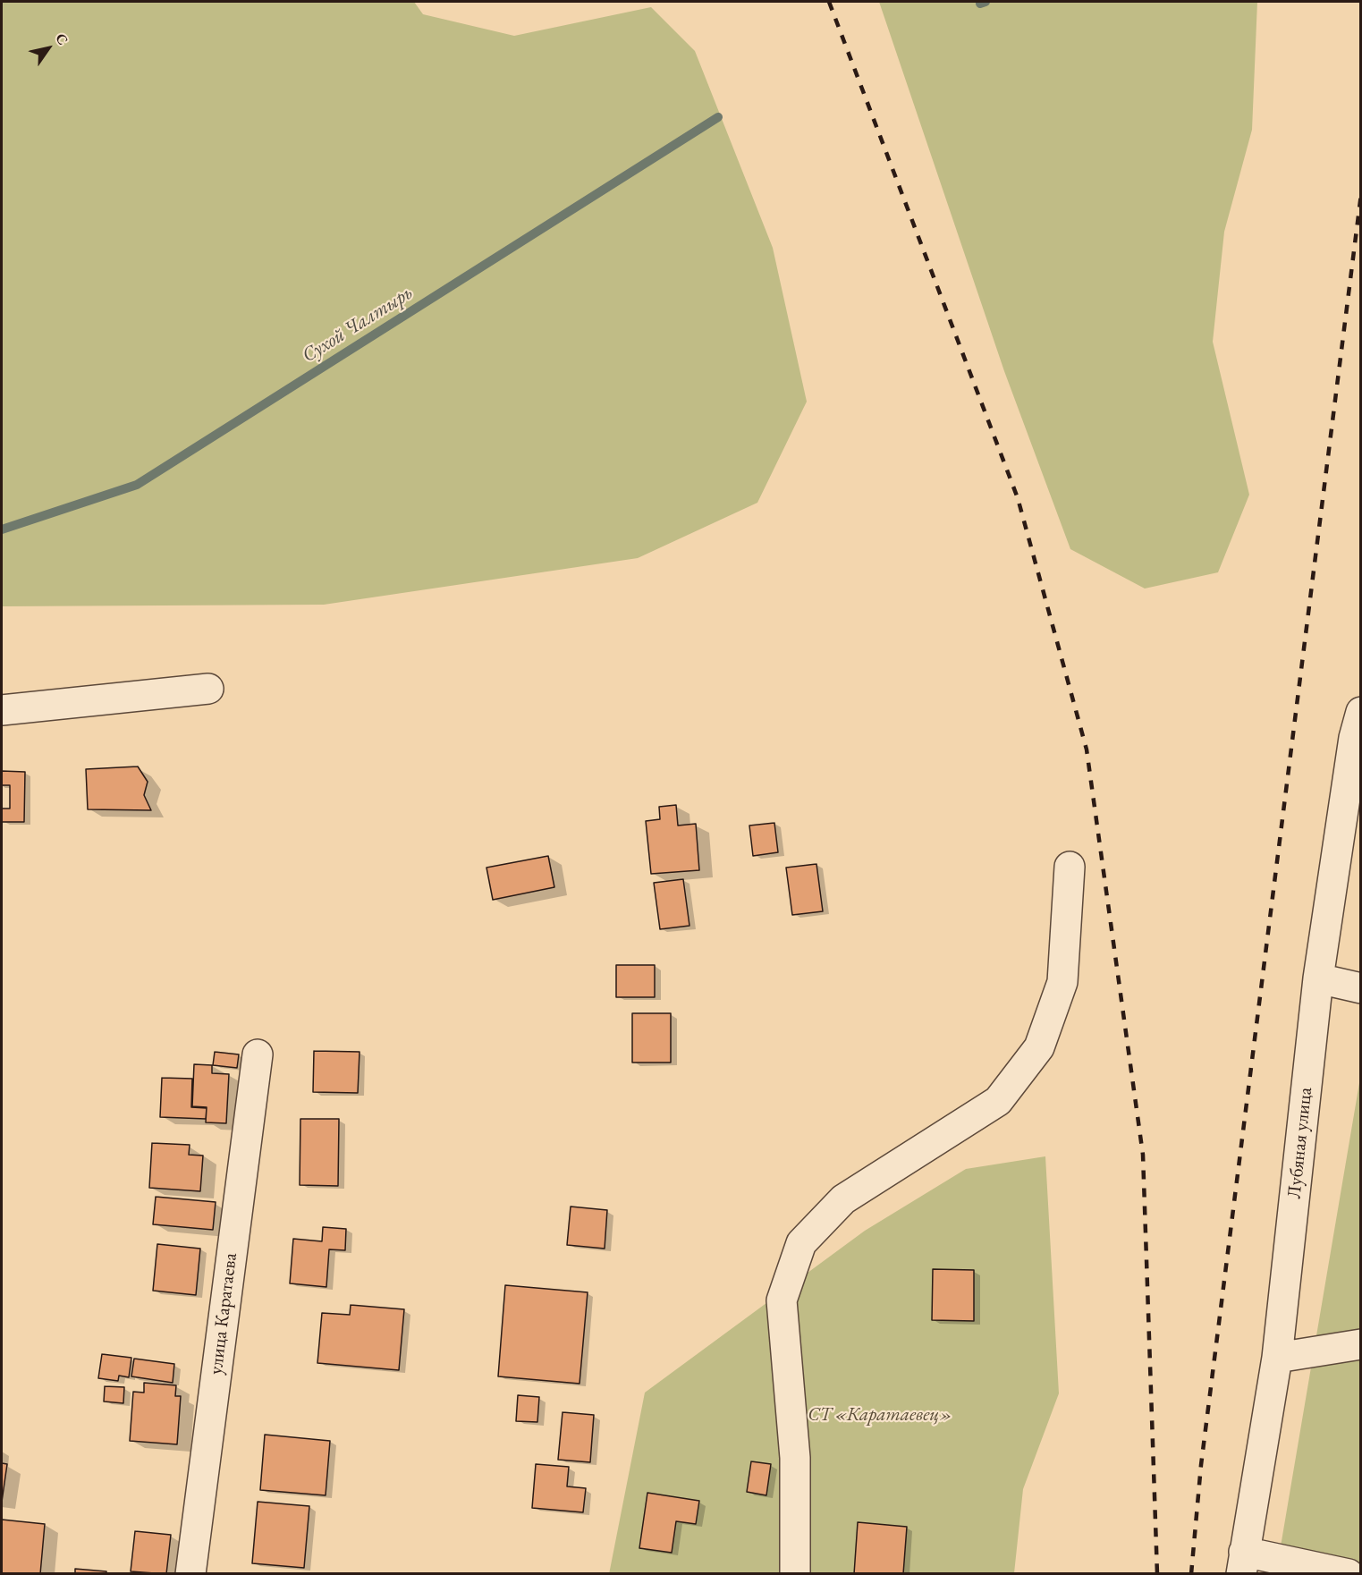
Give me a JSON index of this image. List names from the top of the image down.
{
  "streets": {
    "street": ["Лубяная улица", "улица Каратаева"]
  },
  "water": ["Сухой Чалтырь"],
  "parks": ["СТ «Каратаевец»"],
  "north": "top right"
}
